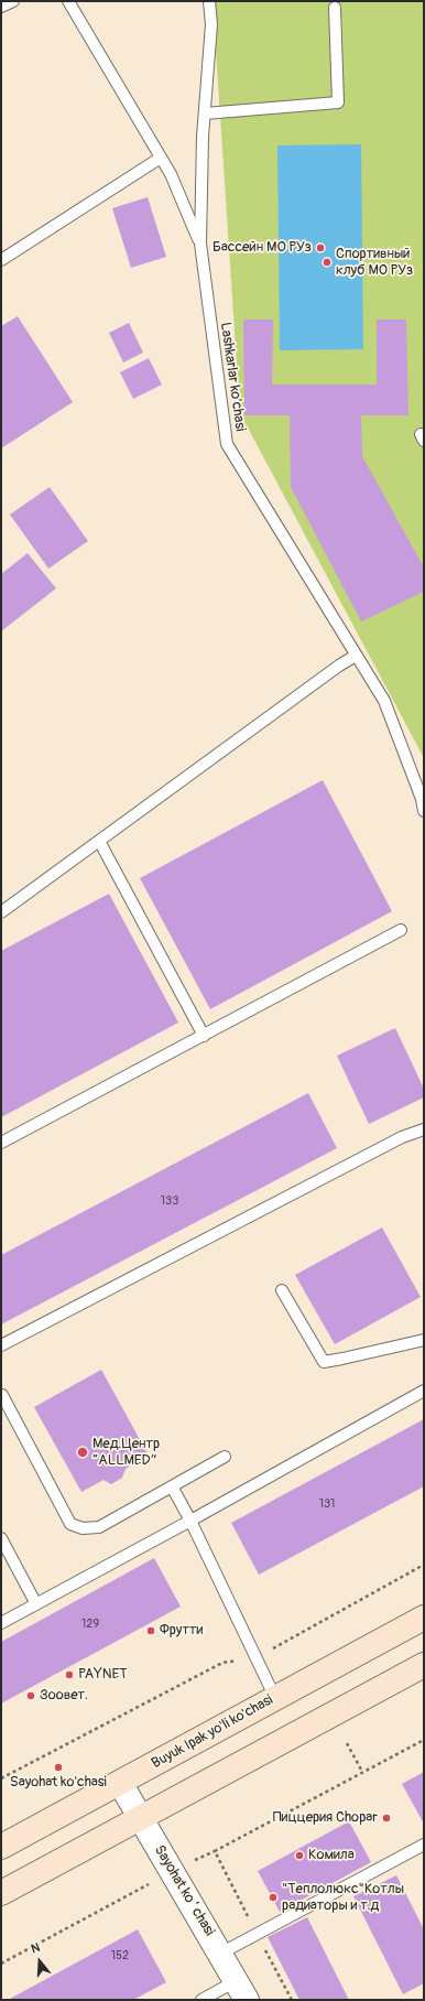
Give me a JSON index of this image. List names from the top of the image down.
{
  "streets": {
    "main road": ["Buyuk Ipak yo'li ko'chasi"],
    "street": ["Sayohat koʻchasi"],
    "lane": ["Lashkarlar ko'chasi"]
  },
  "crossings": [
    ["Buyuk Ipak yo'li ko'chasi", "Sayohat koʻchasi"]
  ],
  "places": [
    "Бассейн МО РУз",
    "Спортивный клуб МО РУз",
    "Мед.Центр “ALLMED”",
    "Фрутти",
    "PAYNET",
    "Зоовет.",
    "Sayohat ko'chasi",
    "Пиццерия Chopar",
    "Комила",
    "\"Теплолюкс\"Котлы радиаторы и т.д"
  ],
  "house_numbers": [
    "133",
    "131",
    "129",
    "152"
  ],
  "north": "top"
}
